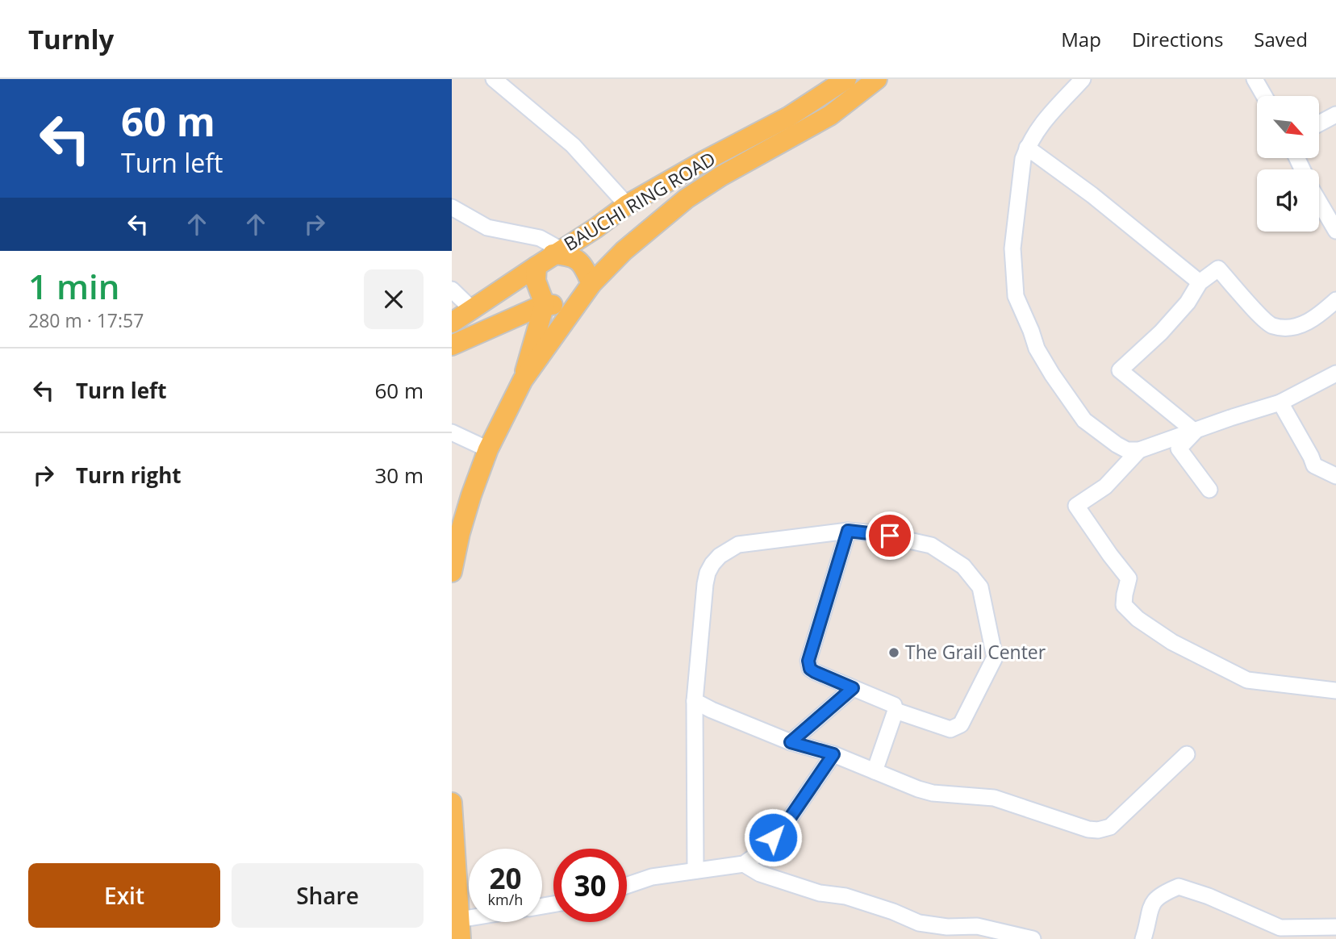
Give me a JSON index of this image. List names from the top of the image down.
{
  "streets": {
    "main road": ["BAUCHI RING ROAD"]
  },
  "places": ["The Grail Center"],
  "north": "bottom right",
  "page": {
    "header": "Turnly",
    "nav": ["Map", "Directions", "Saved"],
    "turn": ["60 m", "Turn left"],
    "heading": ["1 min", "280 m · 17:57"],
    "list": [
      {
        "name": "Turn left",
        "value": "60 m"
      },
      {
        "name": "Turn right",
        "value": "30 m"
      }
    ],
    "speed": "20 km/h",
    "limit": "30",
    "buttons": ["Exit", "Share"]
  }
}
